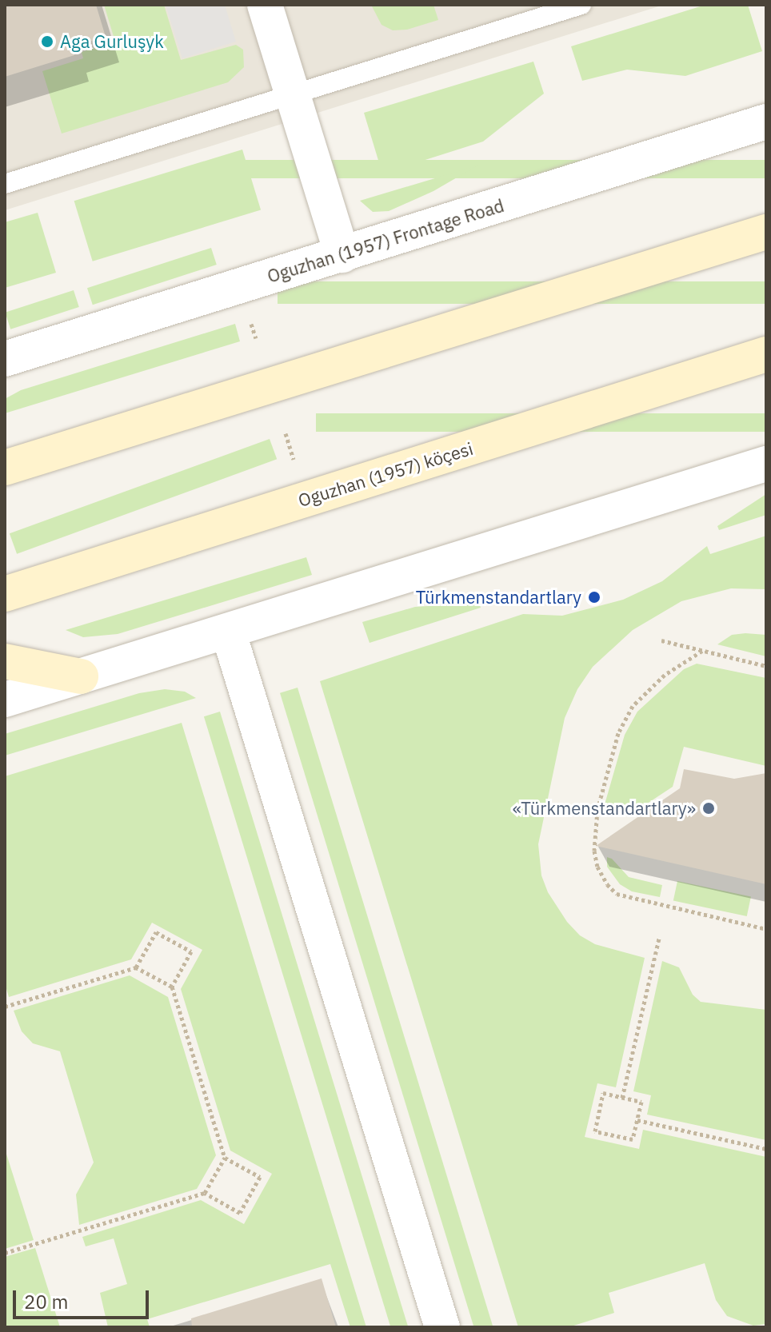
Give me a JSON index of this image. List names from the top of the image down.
{
  "streets": {
    "main road": ["Oguzhan (1957) köçesi"],
    "street": ["Oguzhan (1957) Frontage Road"]
  },
  "places": ["Aga Gurluşyk", "Türkmenstandartlary", "«Türkmenstandartlary»"],
  "scale_bar": "20 m"
}
